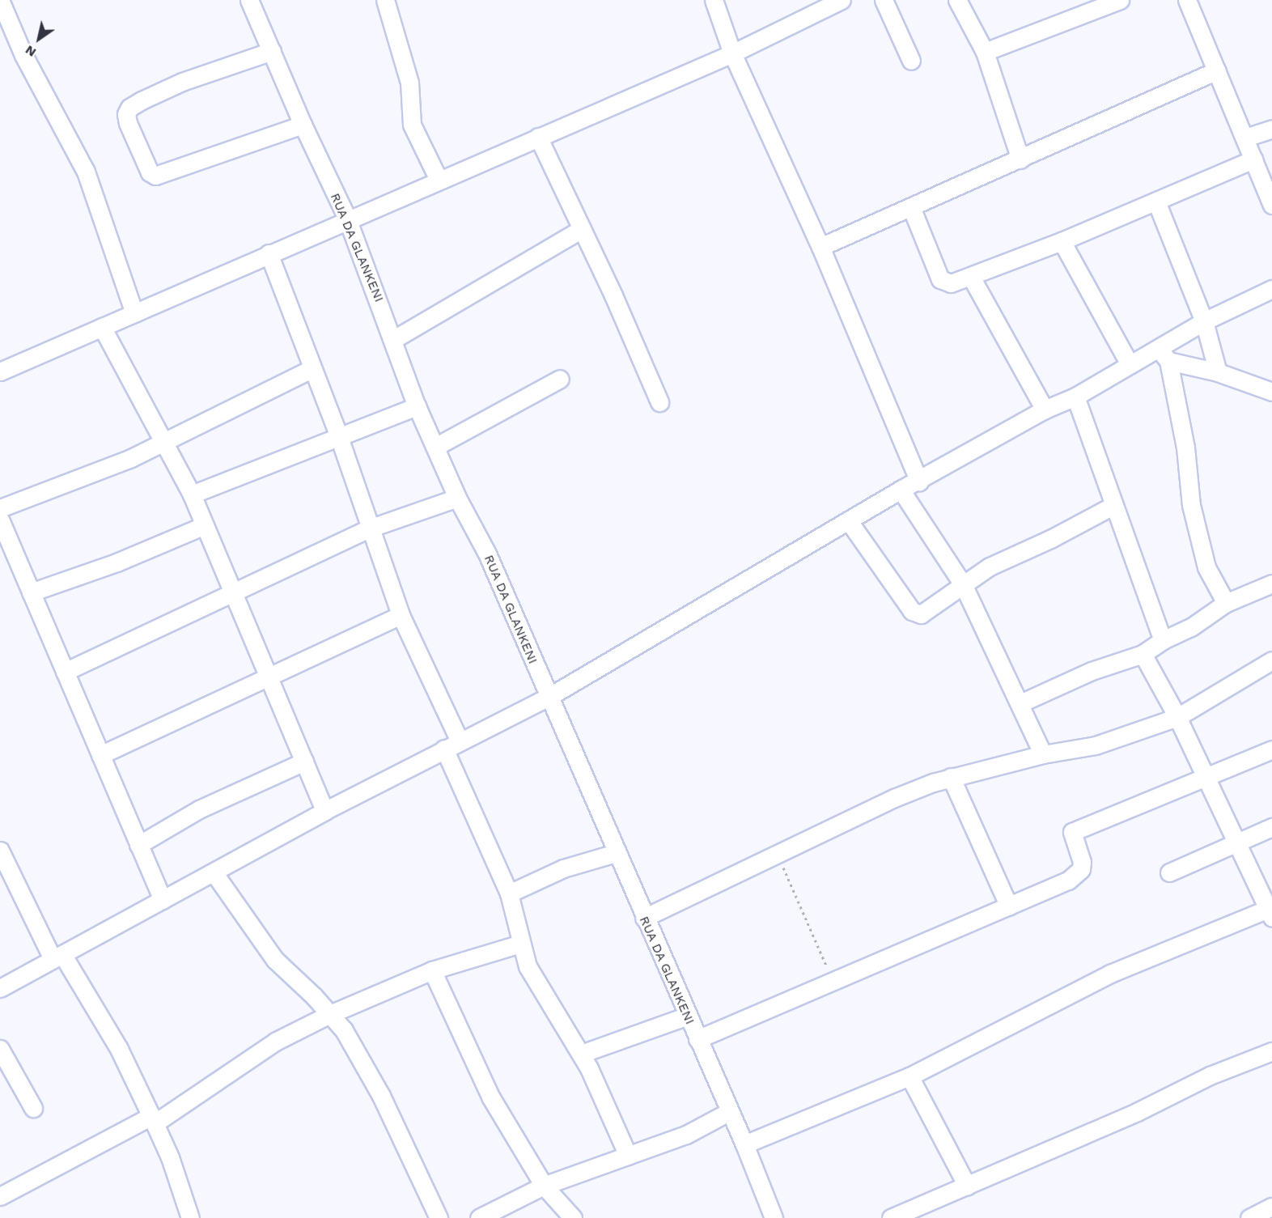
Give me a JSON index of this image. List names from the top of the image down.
{
  "streets": {
    "street": ["RUA DA GLANKENI"]
  },
  "north": "bottom left"
}
